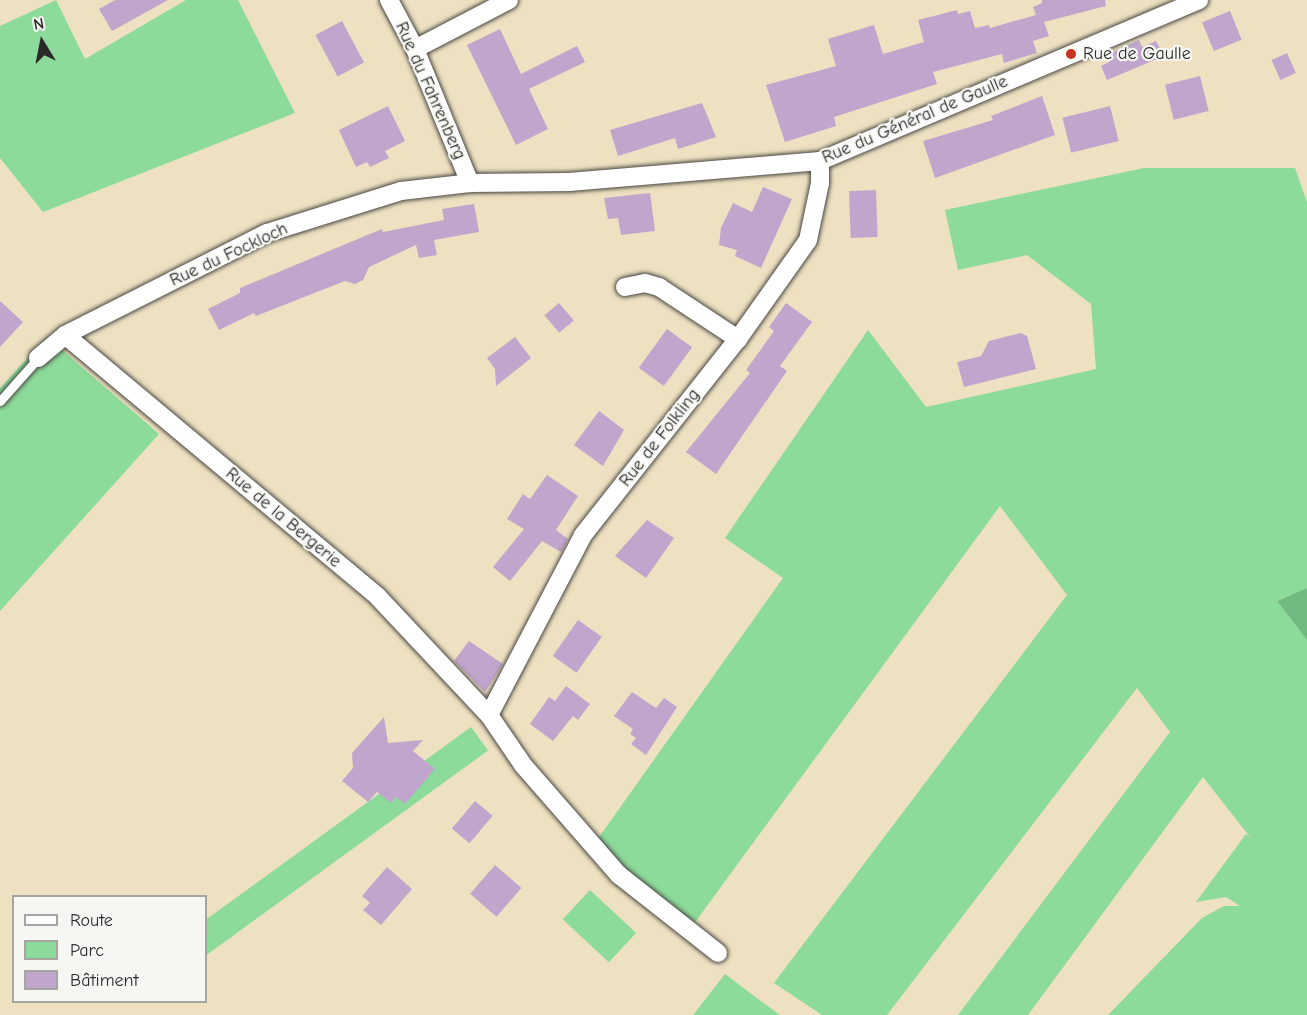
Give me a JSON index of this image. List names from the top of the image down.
{
  "streets": {
    "street": [
      "Rue du Fahrenberg",
      "Rue du Général de Gaulle",
      "Rue du Fockloch",
      "Rue de Folkling",
      "Rue de la Bergerie"
    ]
  },
  "crossings": [
    ["Rue du Fahrenberg", "Rue du Général de Gaulle"],
    ["Rue du Fahrenberg", "Rue du Fockloch"],
    ["Rue du Général de Gaulle", "Rue du Fockloch"],
    ["Rue du Général de Gaulle", "Rue de Folkling"],
    ["Rue du Fockloch", "Rue de la Bergerie"],
    ["Rue de Folkling", "Rue de la Bergerie"]
  ],
  "places": ["Rue de Gaulle"],
  "legend": ["Route", "Parc", "Bâtiment"],
  "north": "top"
}
